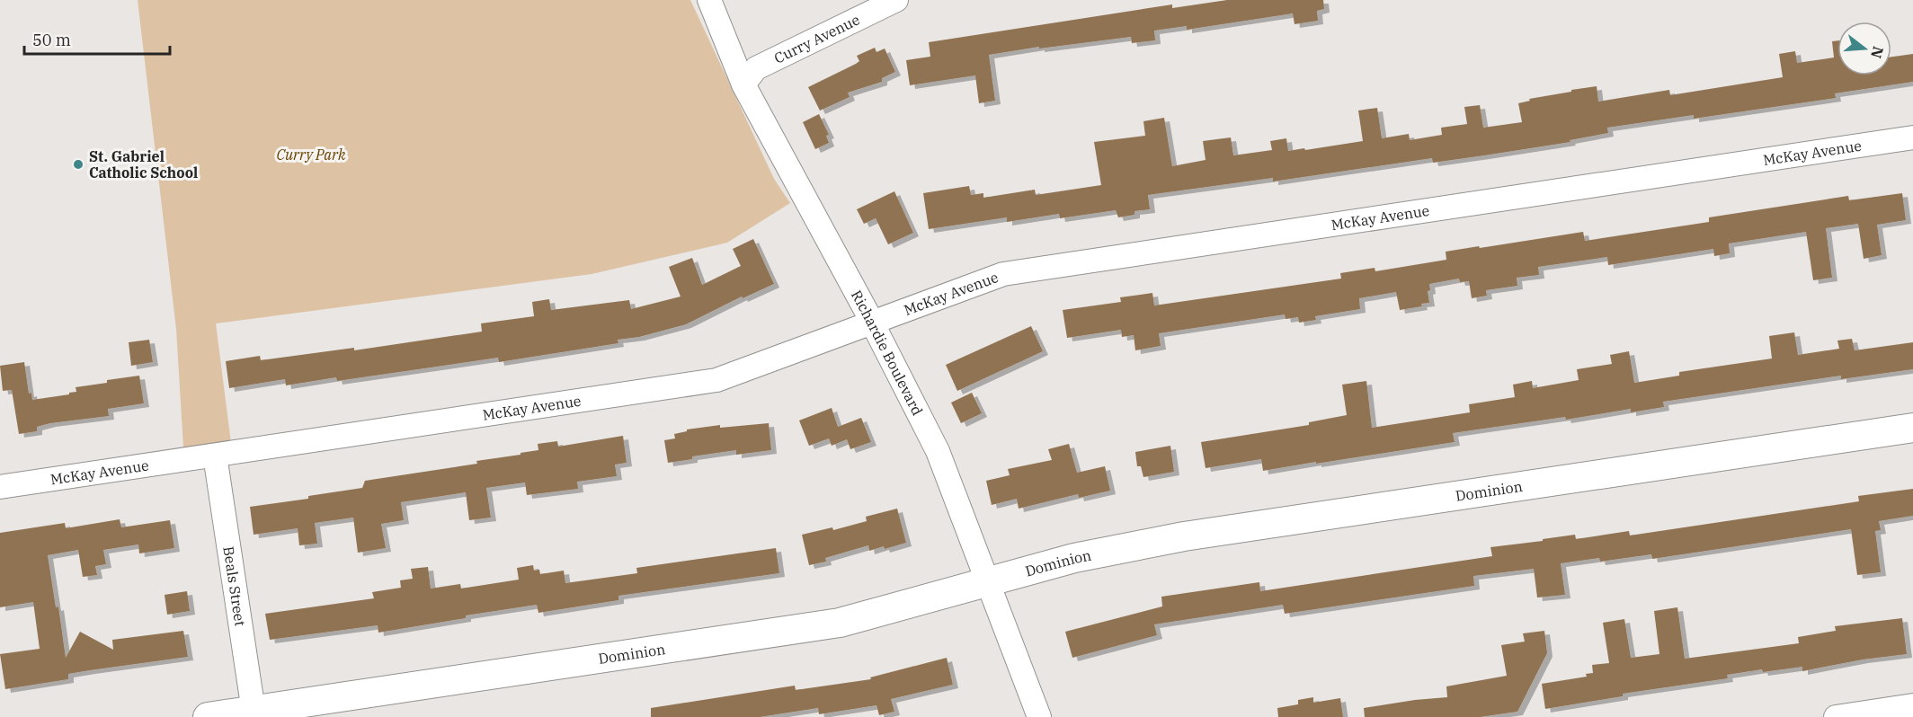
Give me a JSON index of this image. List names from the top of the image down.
{
  "streets": {
    "street": [
      "Curry Avenue",
      "McKay Avenue",
      "Richardie Boulevard",
      "Dominion",
      "Beals Street"
    ]
  },
  "crossings": [
    ["Curry Avenue", "Richardie Boulevard"],
    ["McKay Avenue", "Richardie Boulevard"],
    ["McKay Avenue", "Beals Street"],
    ["Richardie Boulevard", "Dominion"],
    ["Dominion", "Beals Street"]
  ],
  "parks": ["Curry Park"],
  "places": ["St. Gabriel Catholic School"],
  "scale_bar": "50 m",
  "north": "right"
}
